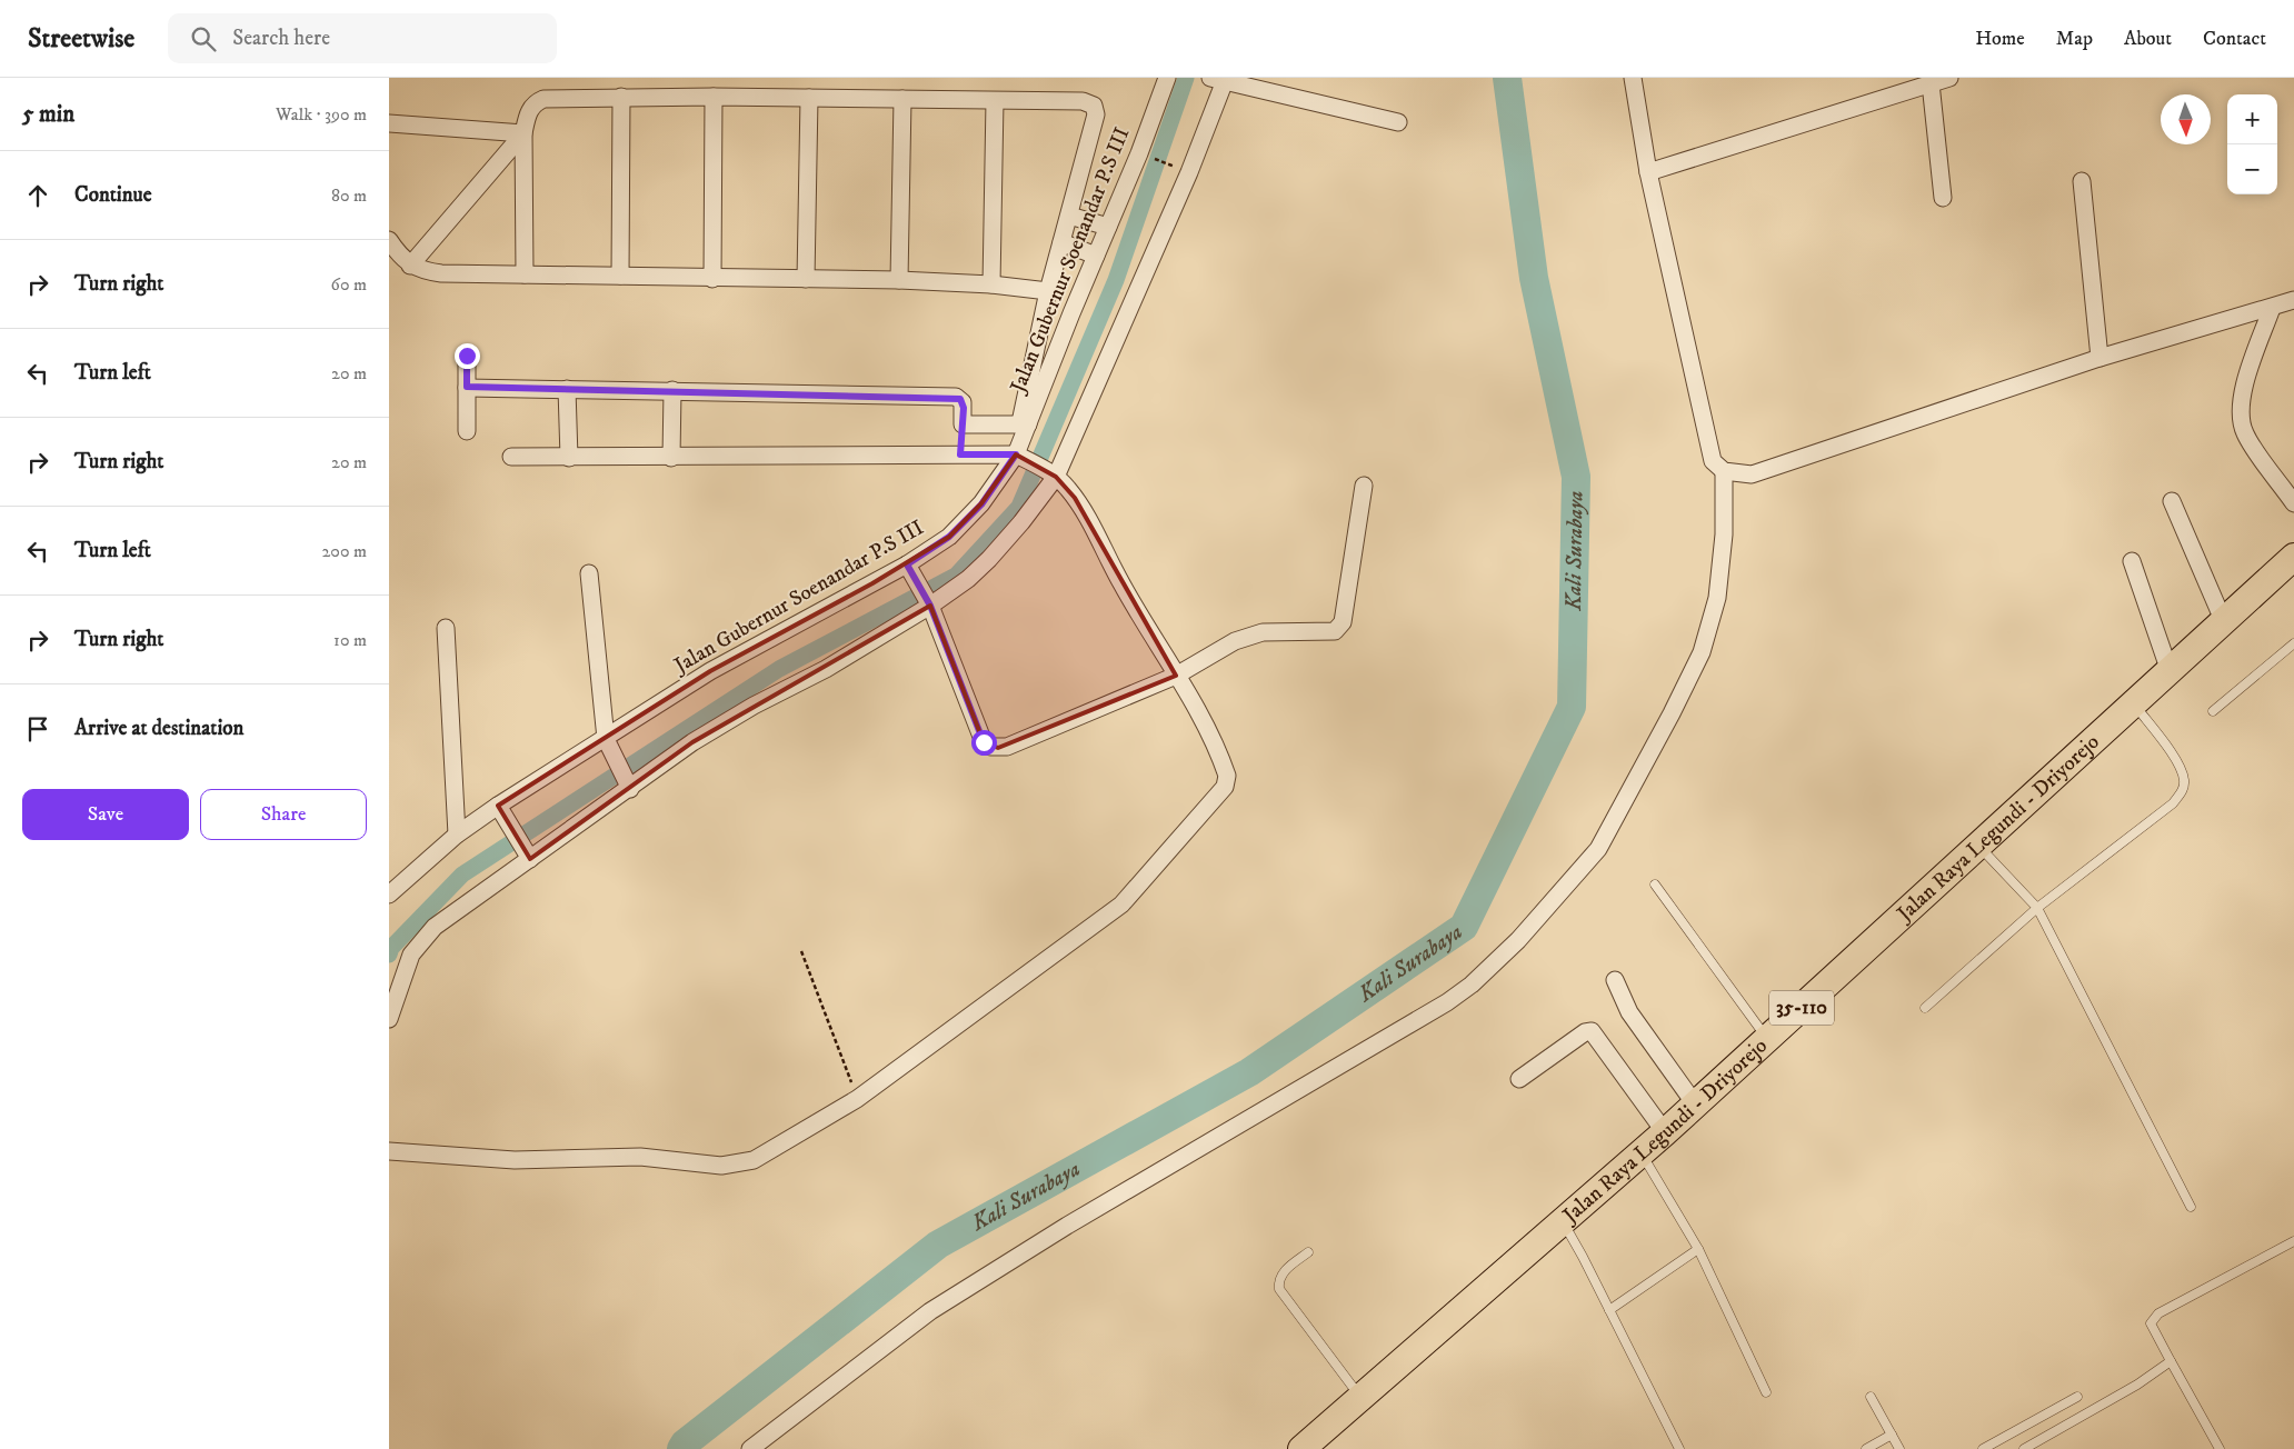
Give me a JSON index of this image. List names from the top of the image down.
{
  "streets": {
    "main road": ["Jalan Raya Legundi - Driyorejo", "35-110"],
    "street": ["Jalan Gubernur Soenandar P.S III"]
  },
  "water": ["Kali Surabaya"],
  "north": "bottom",
  "page": {
    "header": "Streetwise",
    "search": "Search here",
    "nav": [
      "Home",
      "Map",
      "About",
      "Contact"
    ],
    "heading": ["5 min", "Walk · 390 m"],
    "map_buttons": ["+", "−"],
    "list": [
      ["Continue", "80 m"],
      ["Turn right", "60 m"],
      ["Turn left", "20 m"],
      ["Turn right", "20 m"],
      ["Turn left", "200 m"],
      ["Turn right", "10 m"],
      "Arrive at destination"
    ],
    "buttons": ["Save", "Share"]
  }
}
